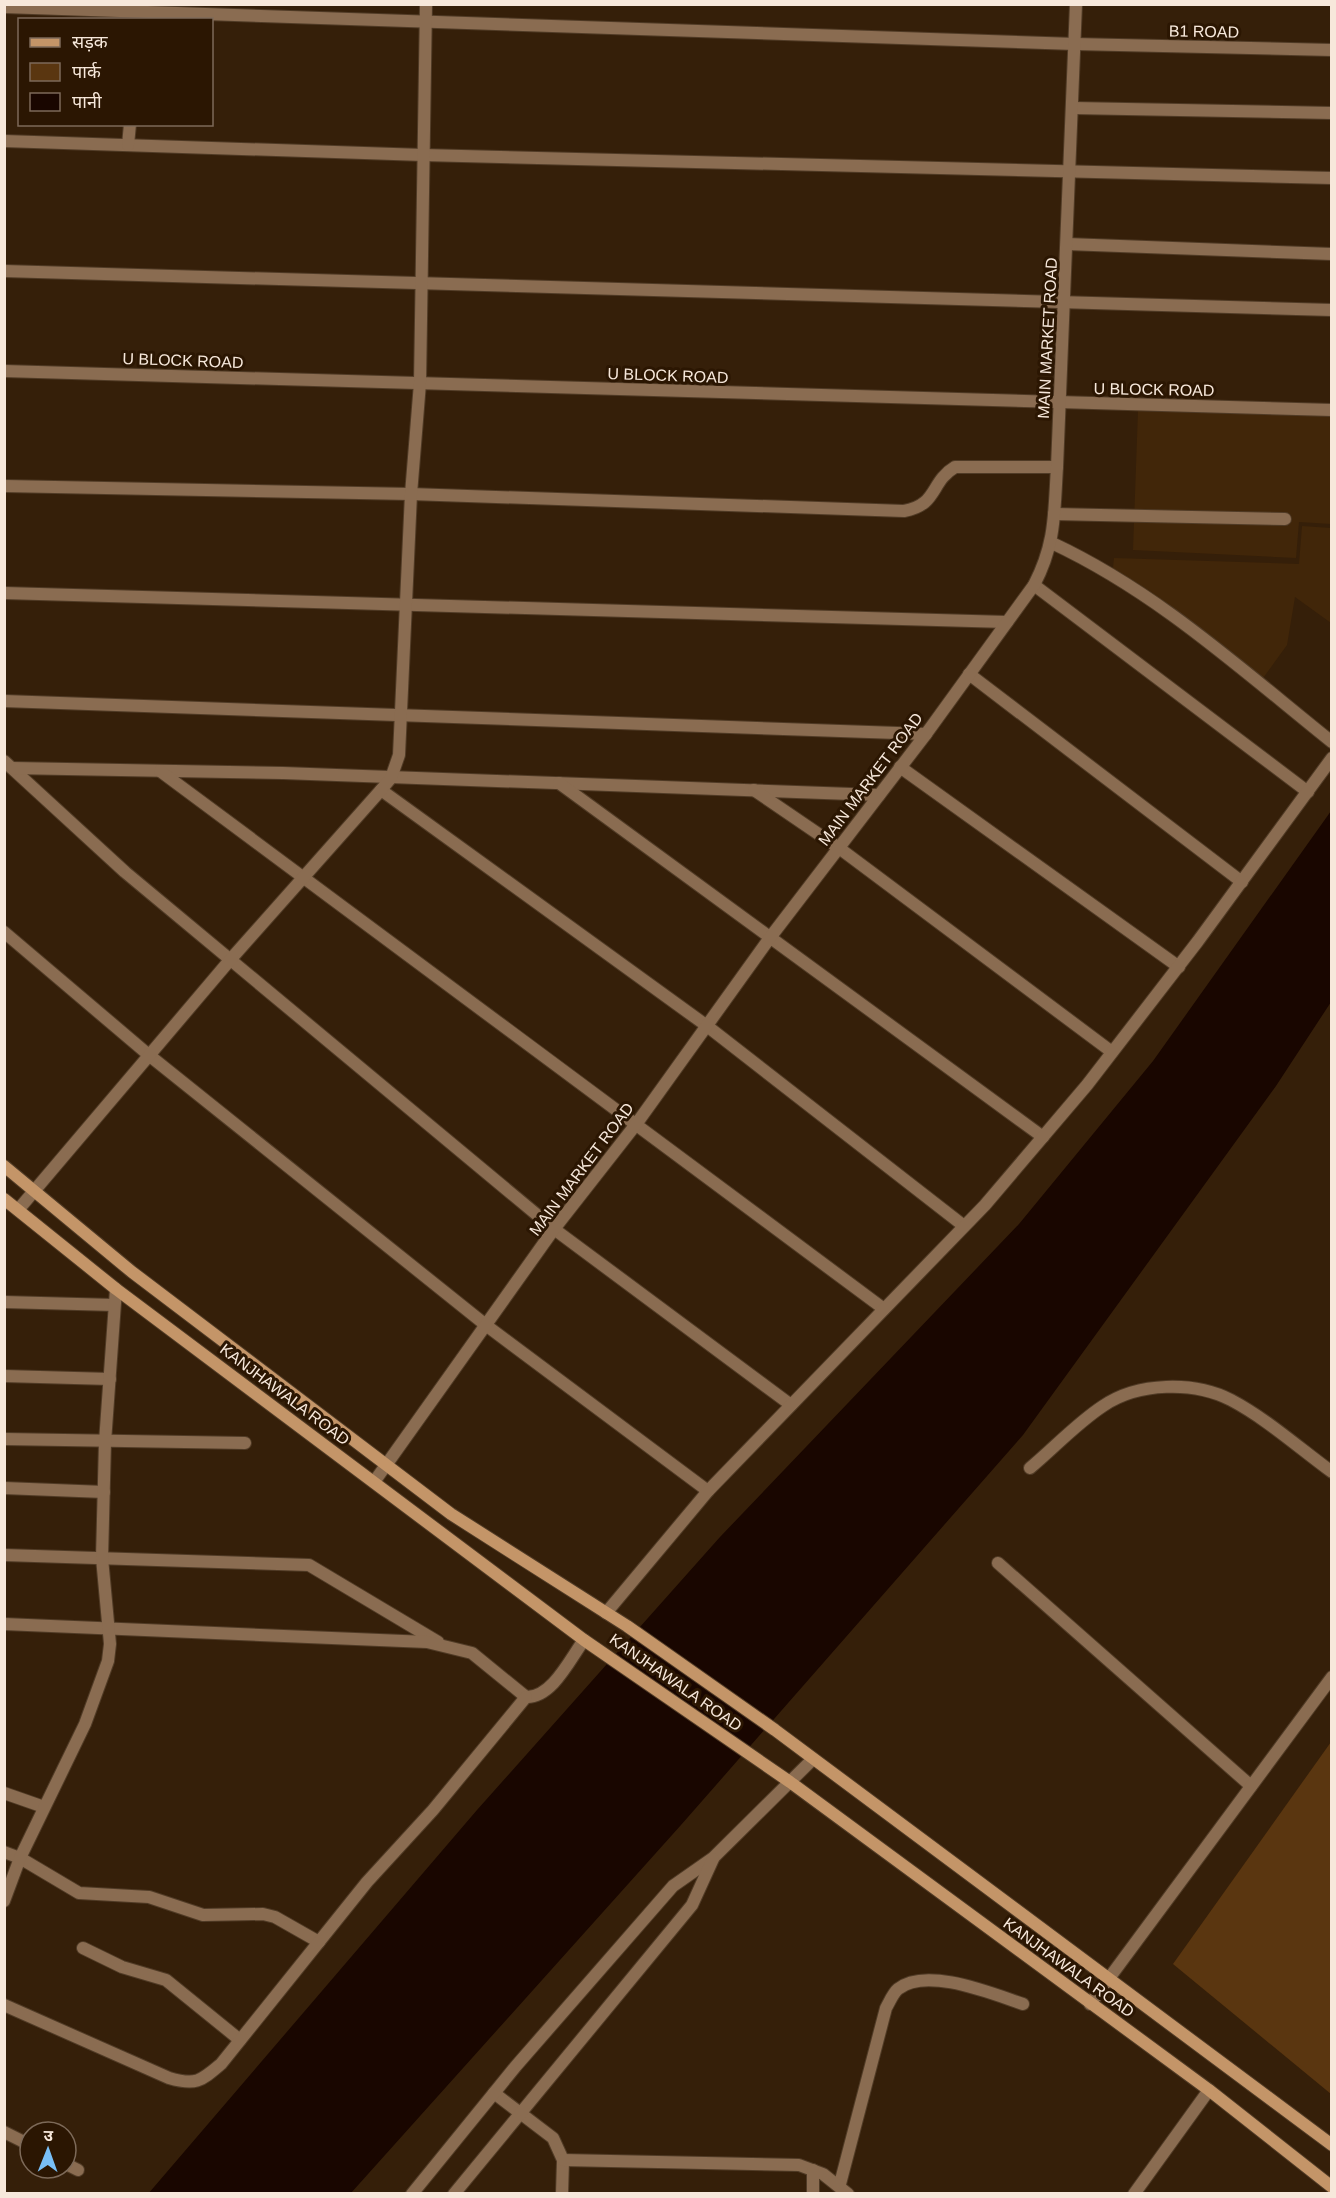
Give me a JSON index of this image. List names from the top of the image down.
{
  "streets": {
    "main road": ["KANJHAWALA ROAD"],
    "street": ["B1 ROAD", "MAIN MARKET ROAD", "U BLOCK ROAD"]
  },
  "crossings": [
    ["B1 ROAD", "MAIN MARKET ROAD"],
    ["MAIN MARKET ROAD", "U BLOCK ROAD"],
    ["MAIN MARKET ROAD", "KANJHAWALA ROAD"]
  ],
  "legend": ["सड़क", "पार्क", "पानी"],
  "north": "top"
}
